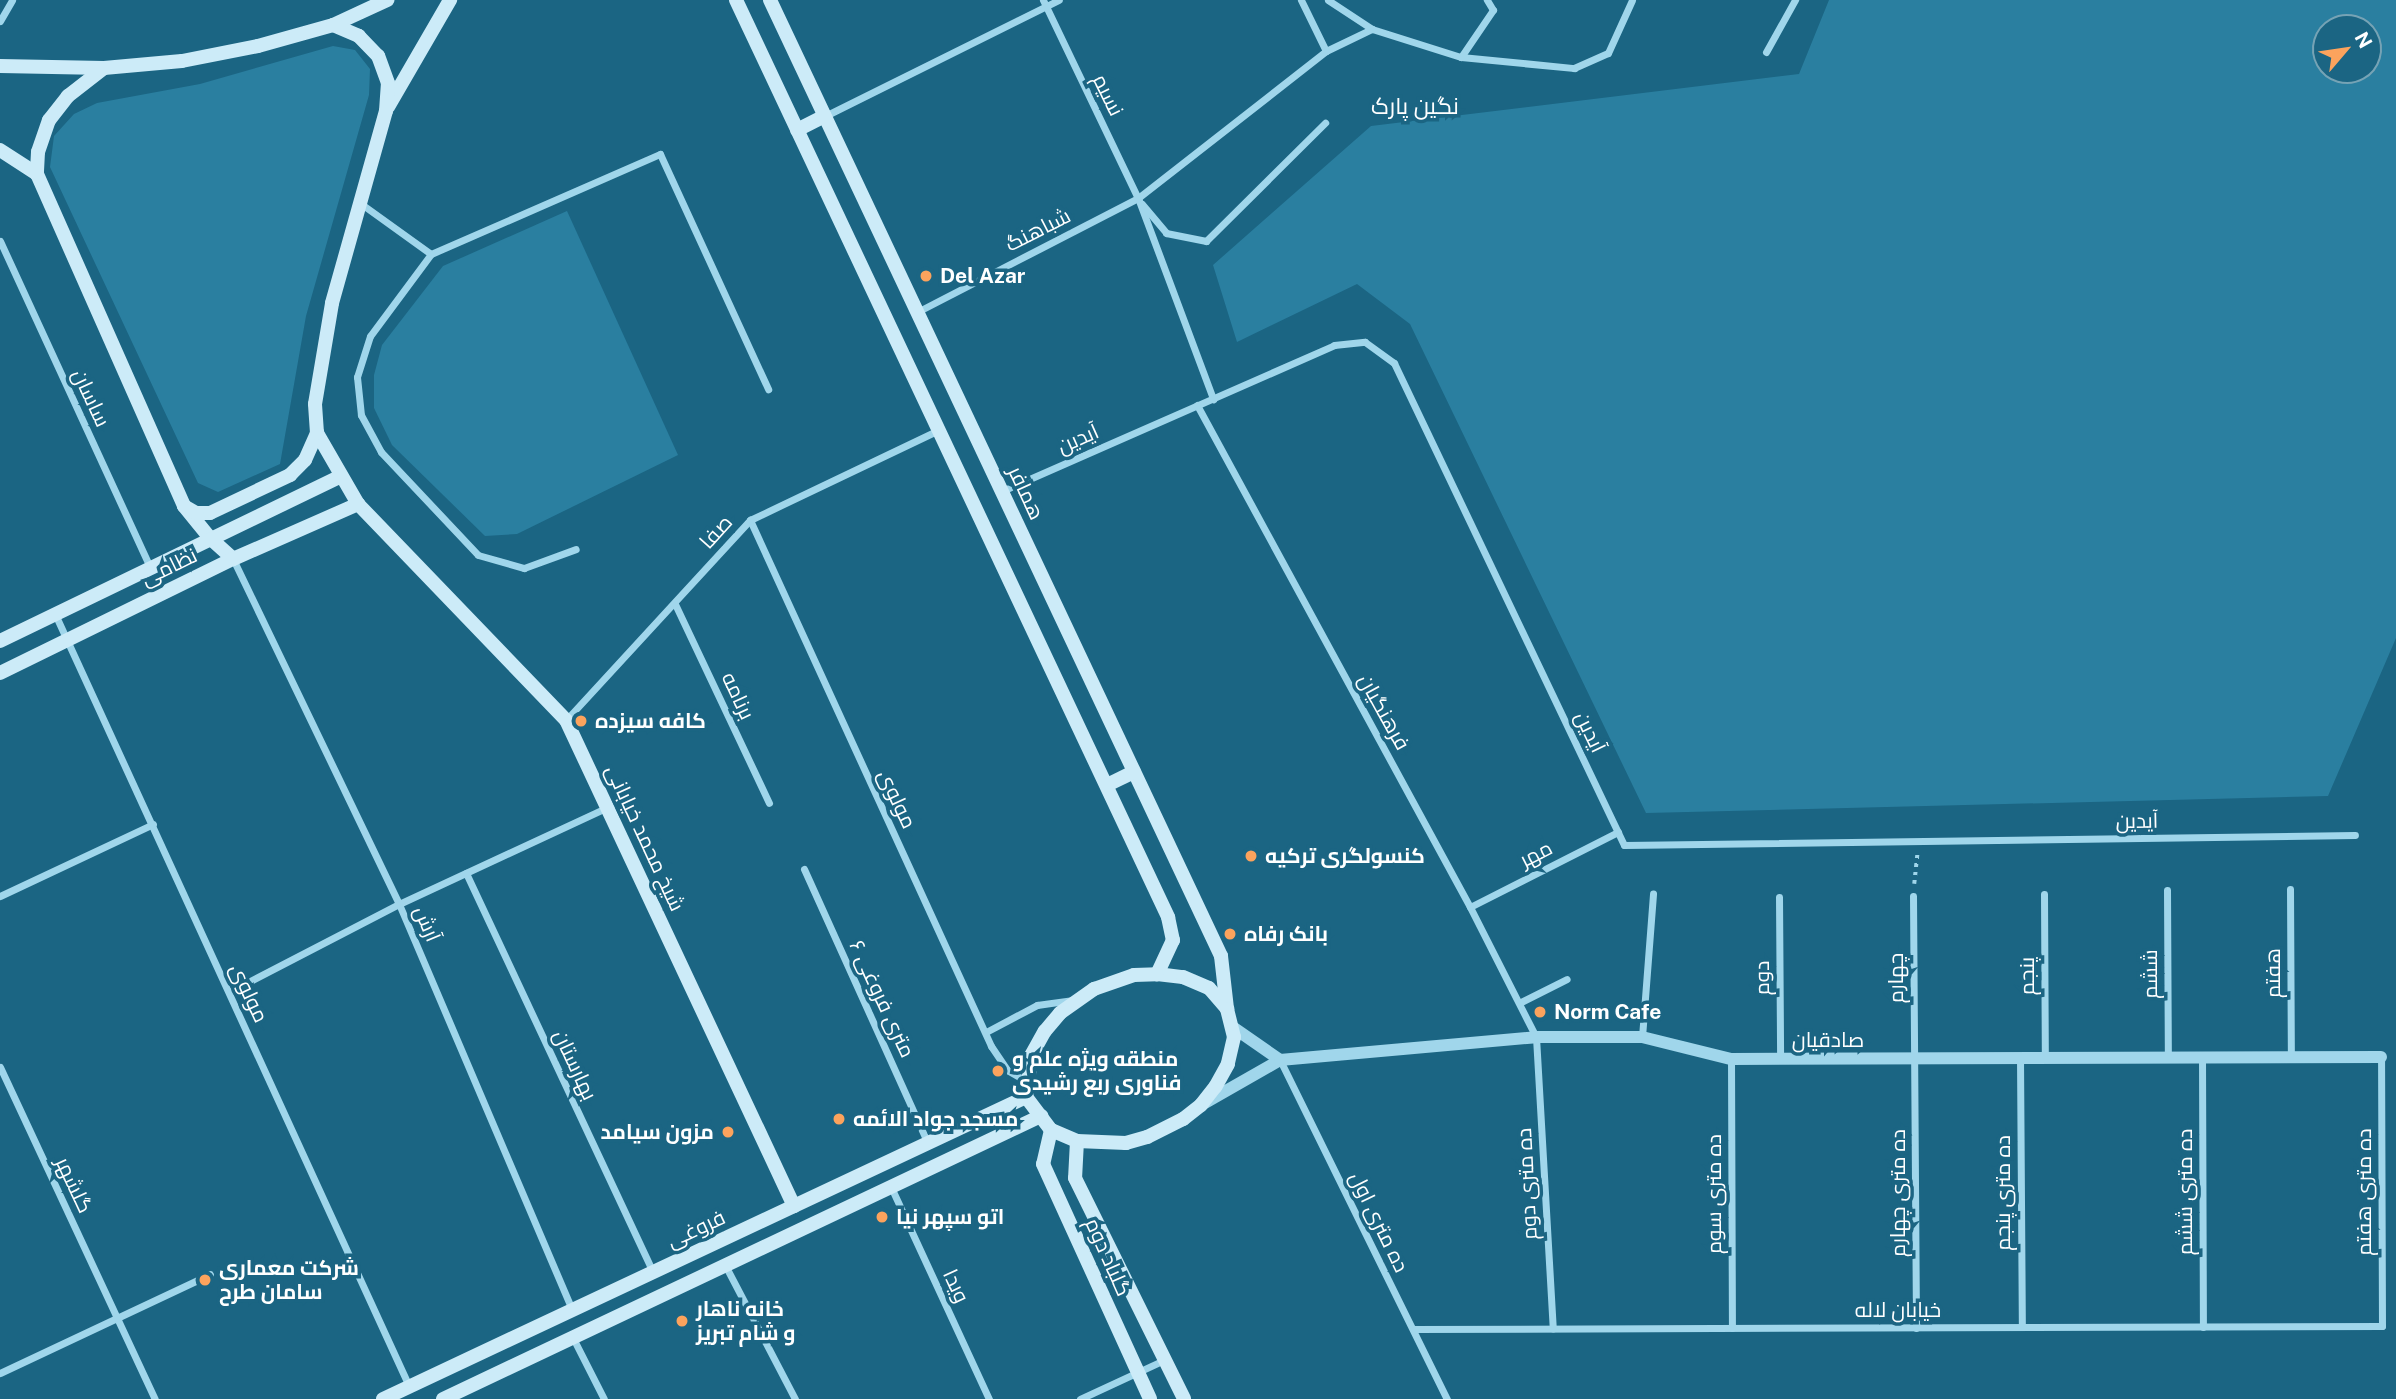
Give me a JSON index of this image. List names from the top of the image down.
{
  "streets": {
    "main road": [
      "همافر",
      "نظامی",
      "شیخ محمد خیابانی",
      "فروغى",
      "گلباد دوم"
    ],
    "street": [
      "نسیم",
      "شباهنگ",
      "ساسان",
      "آیدین",
      "صفا",
      "برنامه",
      "فرهنگیان",
      "مولوی",
      "مهر",
      "آرش",
      "هفتم",
      "ششم",
      "پنجم",
      "دوم",
      "چهارم",
      "۶ متری فروغی",
      "صادقیان",
      "بهارستان",
      "ده متری دوم",
      "گلشهر",
      "ده متری ششم",
      "ده متری هفتم",
      "ده متری چهارم",
      "ده متری پنجم",
      "ده متری سوم",
      "ده متری اول",
      "ویدا",
      "خیابان لاله"
    ]
  },
  "crossings": [
    ["نسیم", "شباهنگ"],
    ["شباهنگ", "همافر"],
    ["ساسان", "نظامی"],
    ["آیدین", "همافر"],
    ["آیدین", "فرهنگیان"],
    ["آیدین", "مهر"],
    ["همافر", "مولوی"],
    ["همافر", "فروغى"],
    ["همافر", "گلباد دوم"],
    ["صفا", "برنامه"],
    ["صفا", "مولوی"],
    ["صفا", "شیخ محمد خیابانی"],
    ["نظامی", "مولوی"],
    ["نظامی", "شیخ محمد خیابانی"],
    ["نظامی", "آرش"],
    ["فرهنگیان", "مهر"],
    ["فرهنگیان", "صادقیان"],
    ["فرهنگیان", "ده متری دوم"],
    ["مولوی", "فروغى"],
    ["مولوی", "گلباد دوم"],
    ["شیخ محمد خیابانی", "فروغى"],
    ["آرش", "فروغى"],
    ["هفتم", "صادقیان"],
    ["ششم", "صادقیان"],
    ["پنجم", "صادقیان"],
    ["دوم", "صادقیان"],
    ["چهارم", "صادقیان"],
    ["چهارم", "ده متری چهارم"],
    ["۶ متری فروغی", "فروغى"],
    ["صادقیان", "ده متری دوم"],
    ["صادقیان", "ده متری ششم"],
    ["صادقیان", "ده متری هفتم"],
    ["صادقیان", "ده متری چهارم"],
    ["صادقیان", "ده متری پنجم"],
    ["صادقیان", "ده متری سوم"],
    ["صادقیان", "ده متری اول"],
    ["بهارستان", "فروغى"],
    ["ده متری دوم", "خیابان لاله"],
    ["ده متری ششم", "خیابان لاله"],
    ["ده متری هفتم", "خیابان لاله"],
    ["ده متری چهارم", "خیابان لاله"],
    ["ده متری پنجم", "خیابان لاله"],
    ["ده متری سوم", "خیابان لاله"],
    ["ده متری اول", "خیابان لاله"],
    ["فروغى", "گلباد دوم"]
  ],
  "districts": ["نگین پارک"],
  "places": [
    "Del Azar",
    "کافه سیزده",
    "کنسولگری ترکیه",
    "بانک رفاه",
    "Norm Cafe",
    "منطقه ویژه علم و فناوری ربع رشیدی",
    "مسجد جواد الائمه",
    "مزون سیامد",
    "اتو سپهر نیا",
    "شرکت معماری سامان طرح",
    "خانه ناهار و شام تبریز"
  ],
  "north": "top right"
}
